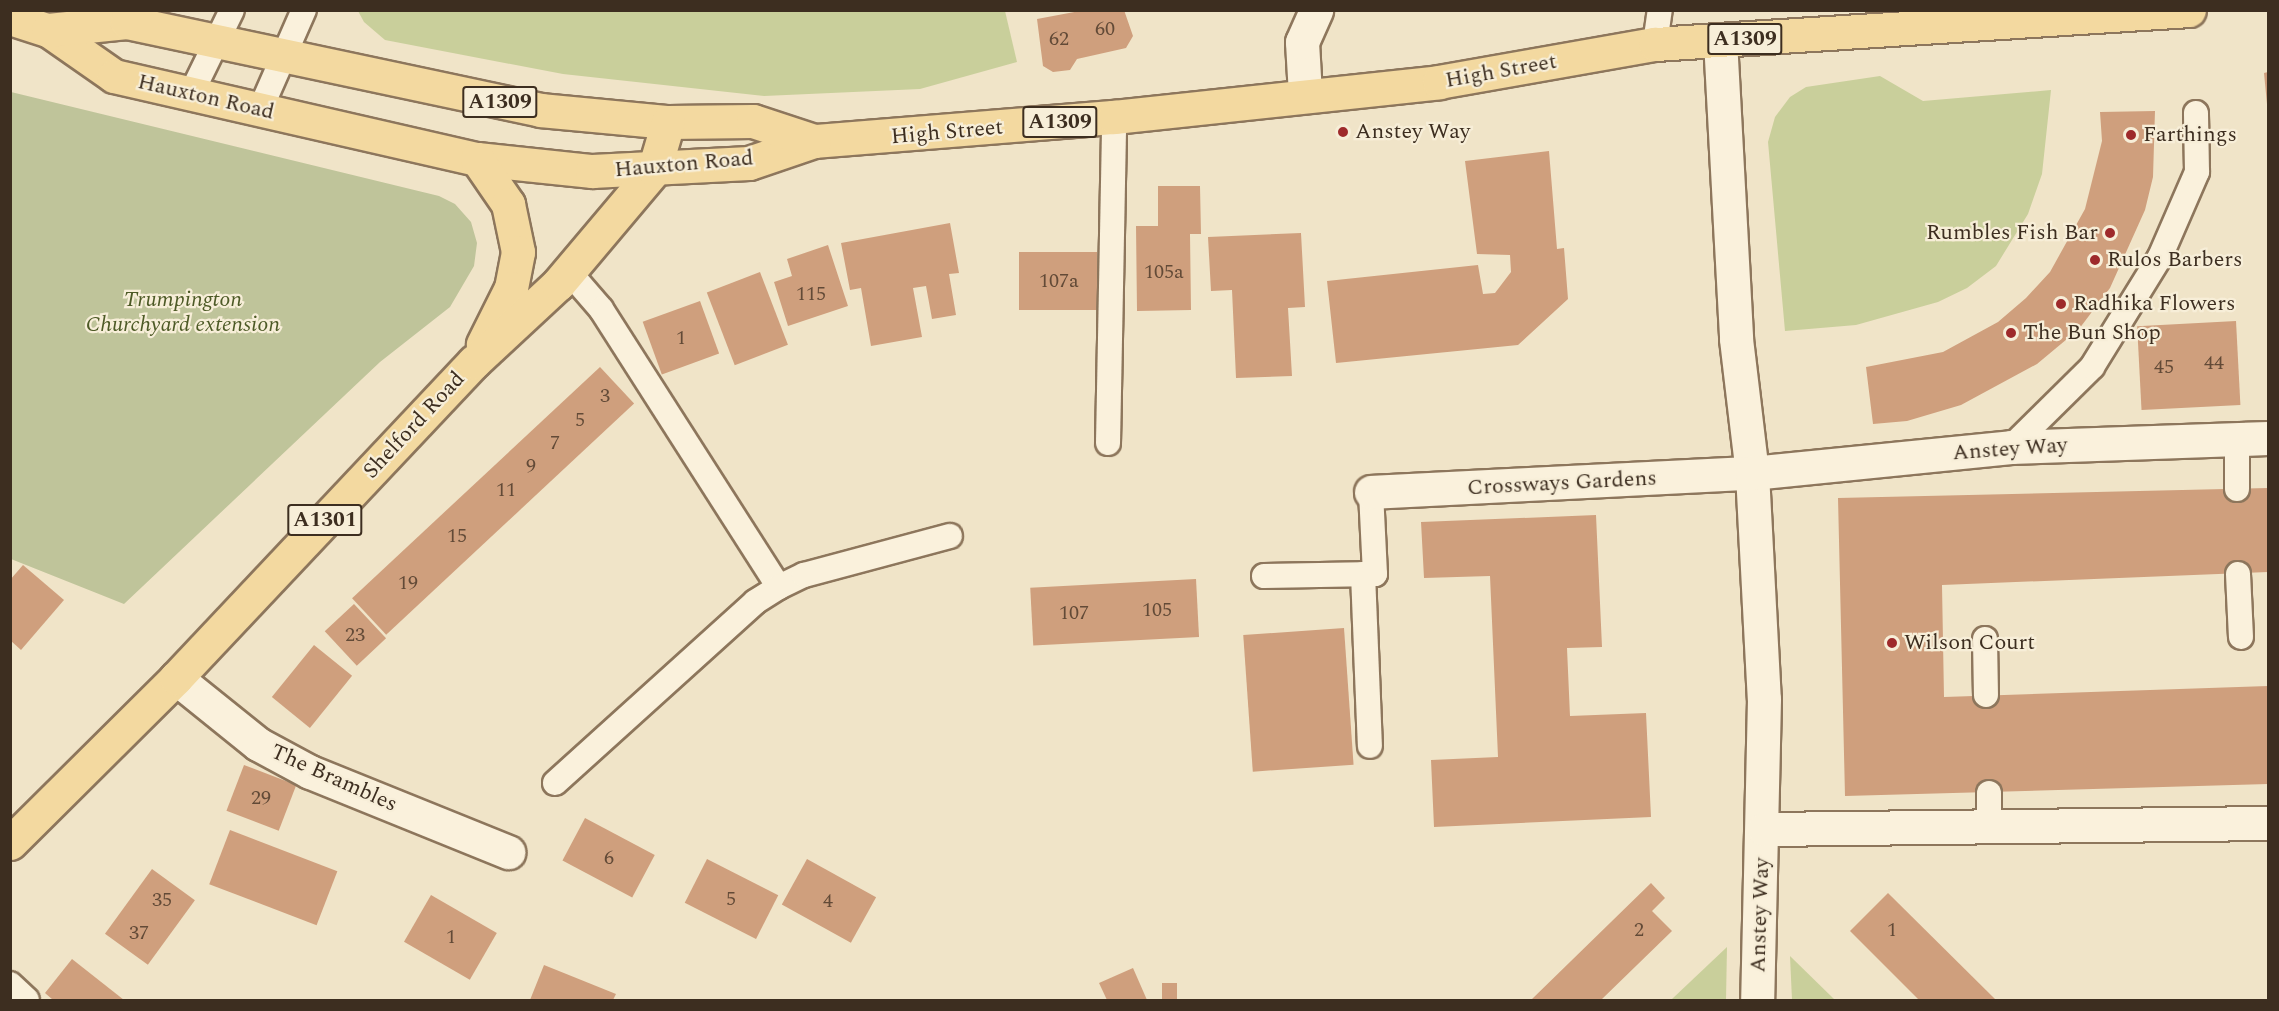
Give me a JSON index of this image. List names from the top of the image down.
{
  "streets": {
    "main road": [
      "A1309",
      "High Street",
      "Hauxton Road",
      "Shelford Road",
      "A1301"
    ],
    "street": ["Anstey Way", "Crossways Gardens", "The Brambles"]
  },
  "crossings": [
    ["High Street", "Hauxton Road"],
    ["High Street", "Anstey Way"],
    ["Hauxton Road", "Shelford Road"],
    ["Shelford Road", "The Brambles"],
    ["Anstey Way", "Crossways Gardens"]
  ],
  "parks": ["Trumpington Churchyard extension"],
  "places": [
    "Anstey Way",
    "Farthings",
    "Rumbles Fish Bar",
    "Rulos Barbers",
    "Radhika Flowers",
    "The Bun Shop",
    "Wilson Court"
  ],
  "house_numbers": [
    "60",
    "62",
    "105a",
    "107a",
    "115",
    "1",
    "44",
    "45",
    "3",
    "5",
    "7",
    "9",
    "11",
    "15",
    "19",
    "105",
    "107",
    "23",
    "29",
    "6",
    "5",
    "35",
    "4",
    "2",
    "1",
    "37",
    "1"
  ]
}
